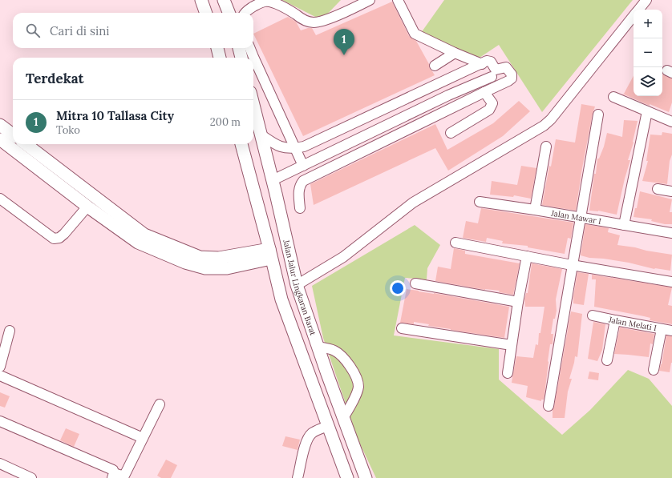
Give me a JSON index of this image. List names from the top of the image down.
{
  "streets": {
    "main road": ["Jalan Jalur Lingkaran Barat"],
    "street": ["Jalan Mawar I", "Jalan Melati I"]
  },
  "page": {
    "map_buttons": ["+", "−"],
    "search": "Cari di sini",
    "pins": "1",
    "heading": "Terdekat",
    "list": [
      {
        "mark": "1",
        "name": "Mitra 10 Tallasa City",
        "note": "Toko",
        "value": "200 m"
      }
    ]
  }
}
